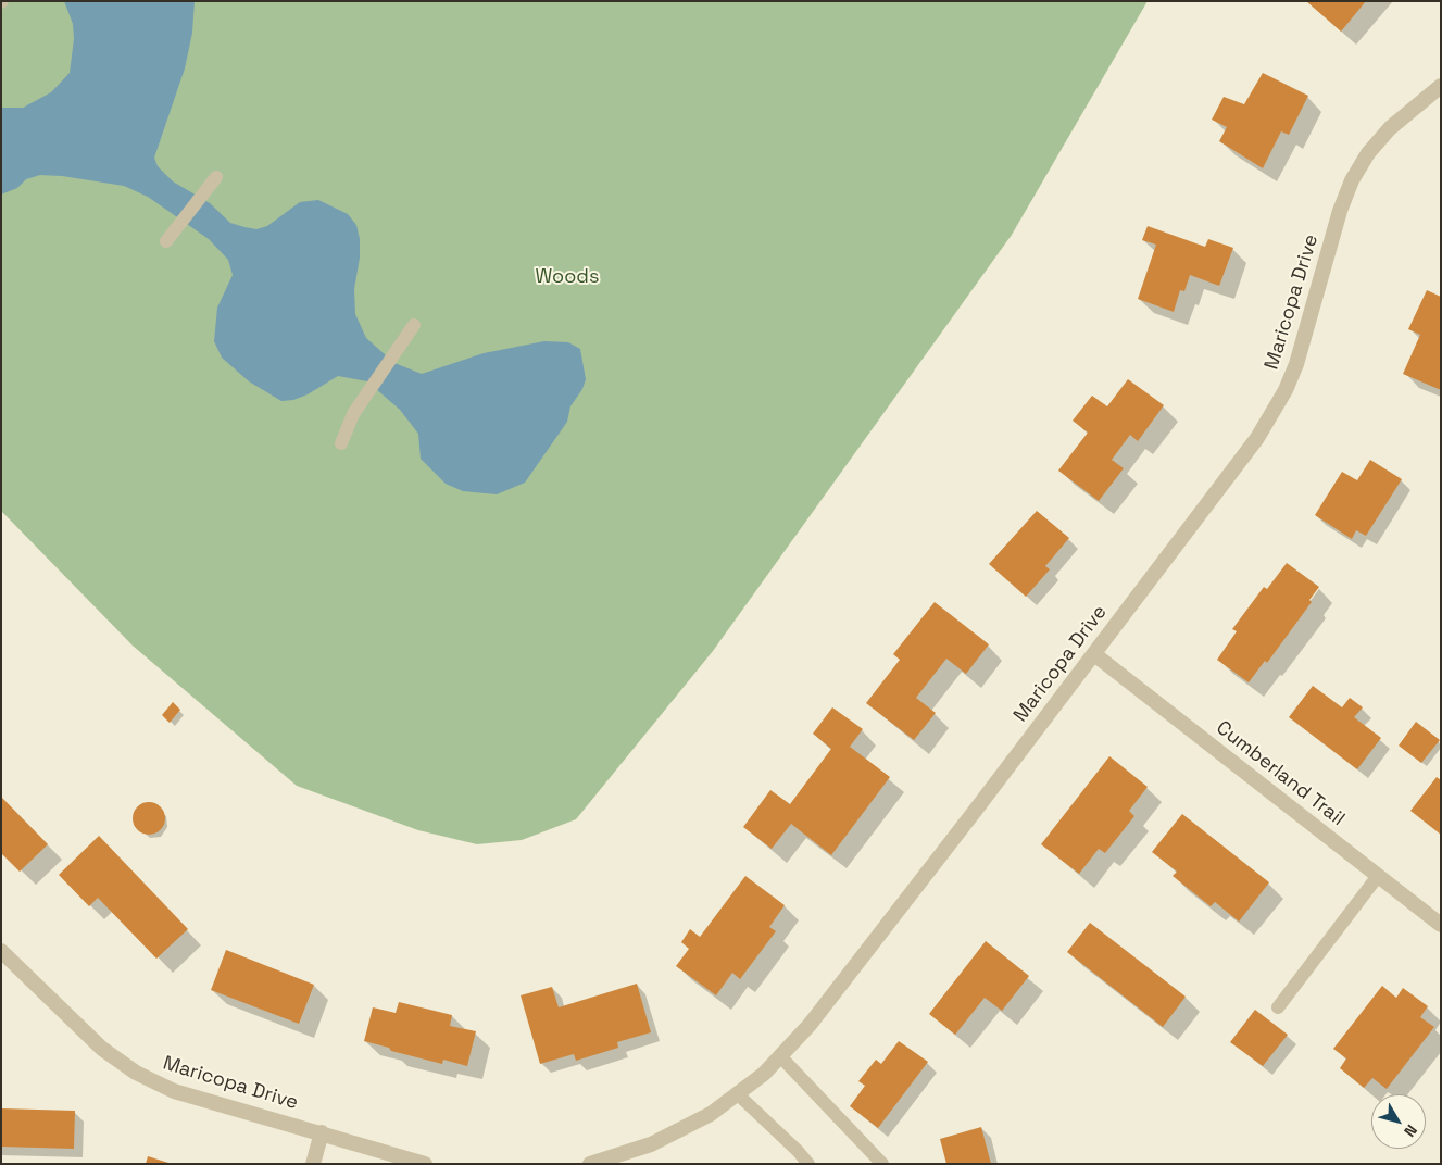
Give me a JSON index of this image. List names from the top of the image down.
{
  "streets": {
    "street": ["Maricopa Drive", "Cumberland Trail"]
  },
  "crossings": [
    ["Maricopa Drive", "Cumberland Trail"]
  ],
  "parks": ["Woods"],
  "north": "bottom right"
}
